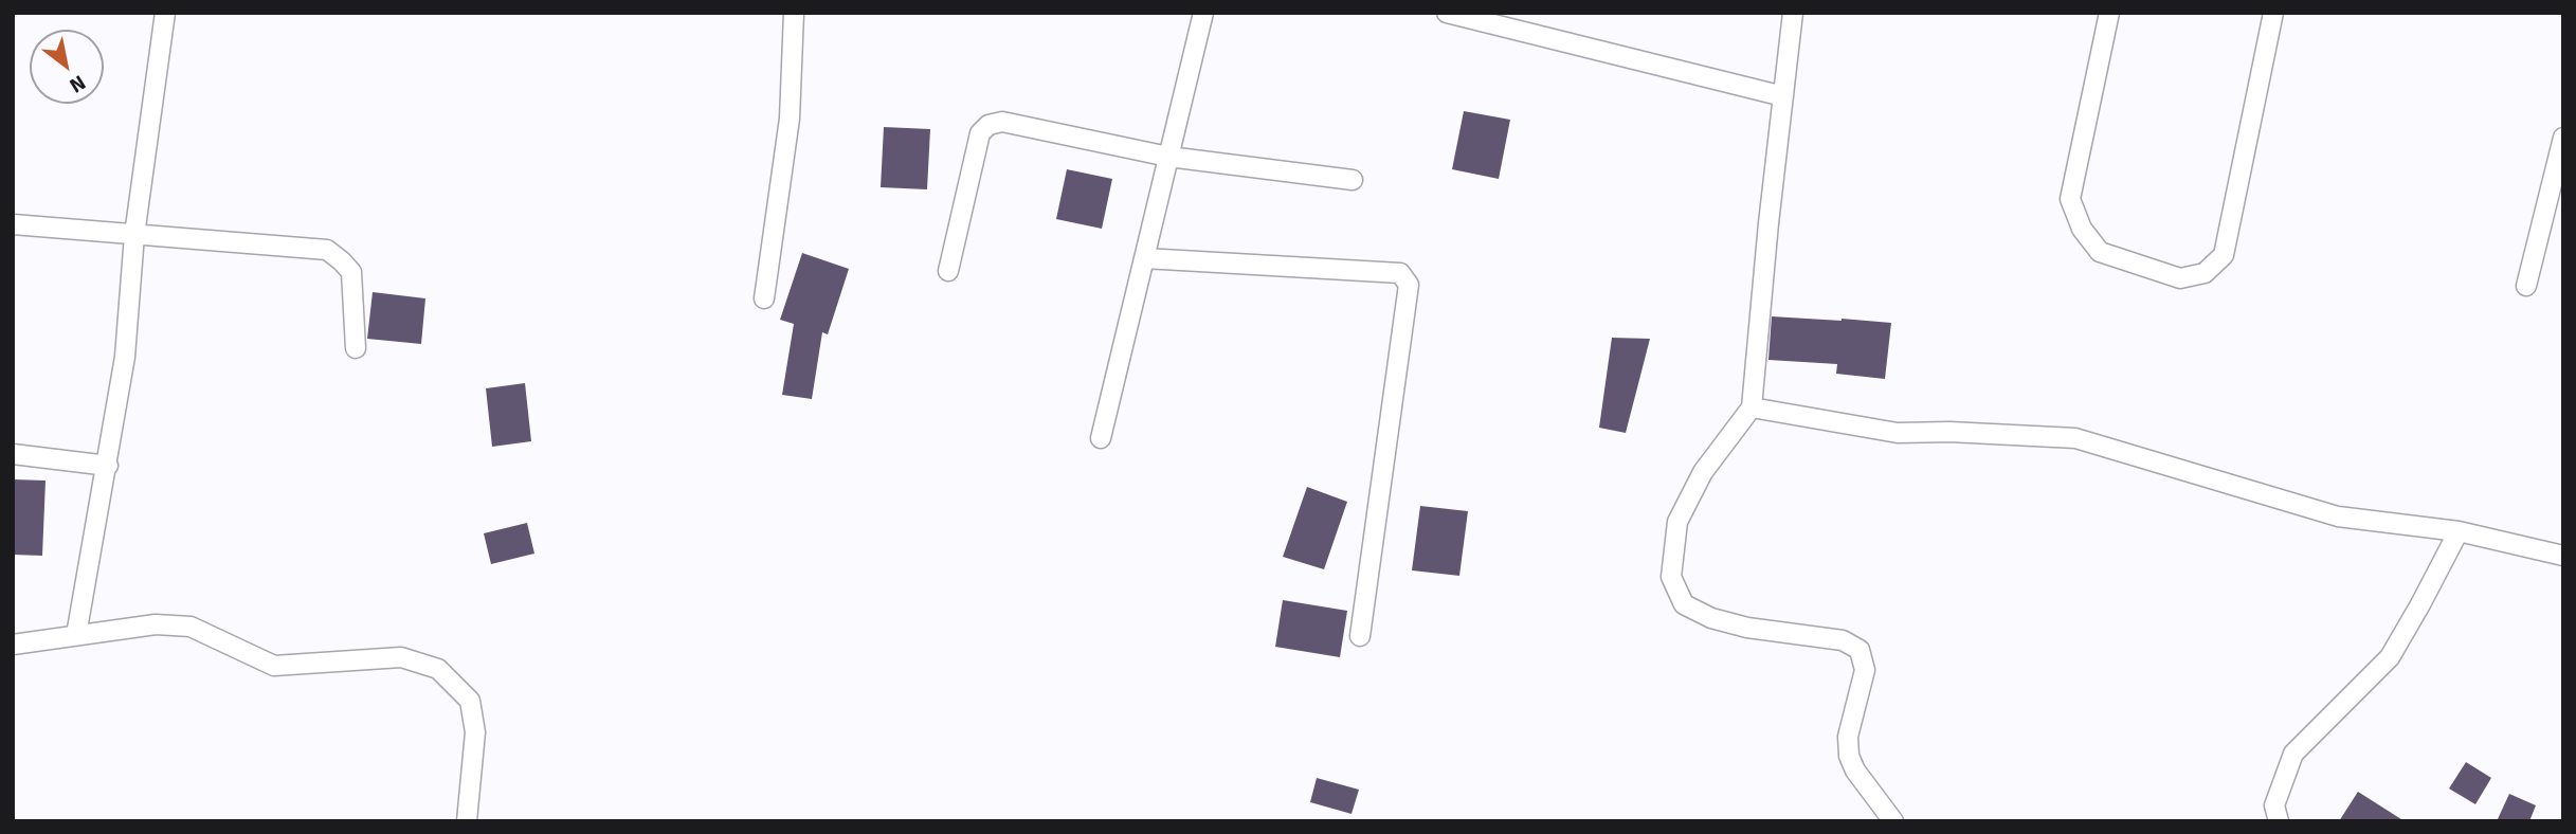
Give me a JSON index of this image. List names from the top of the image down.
{
  "north": "bottom right"
}
